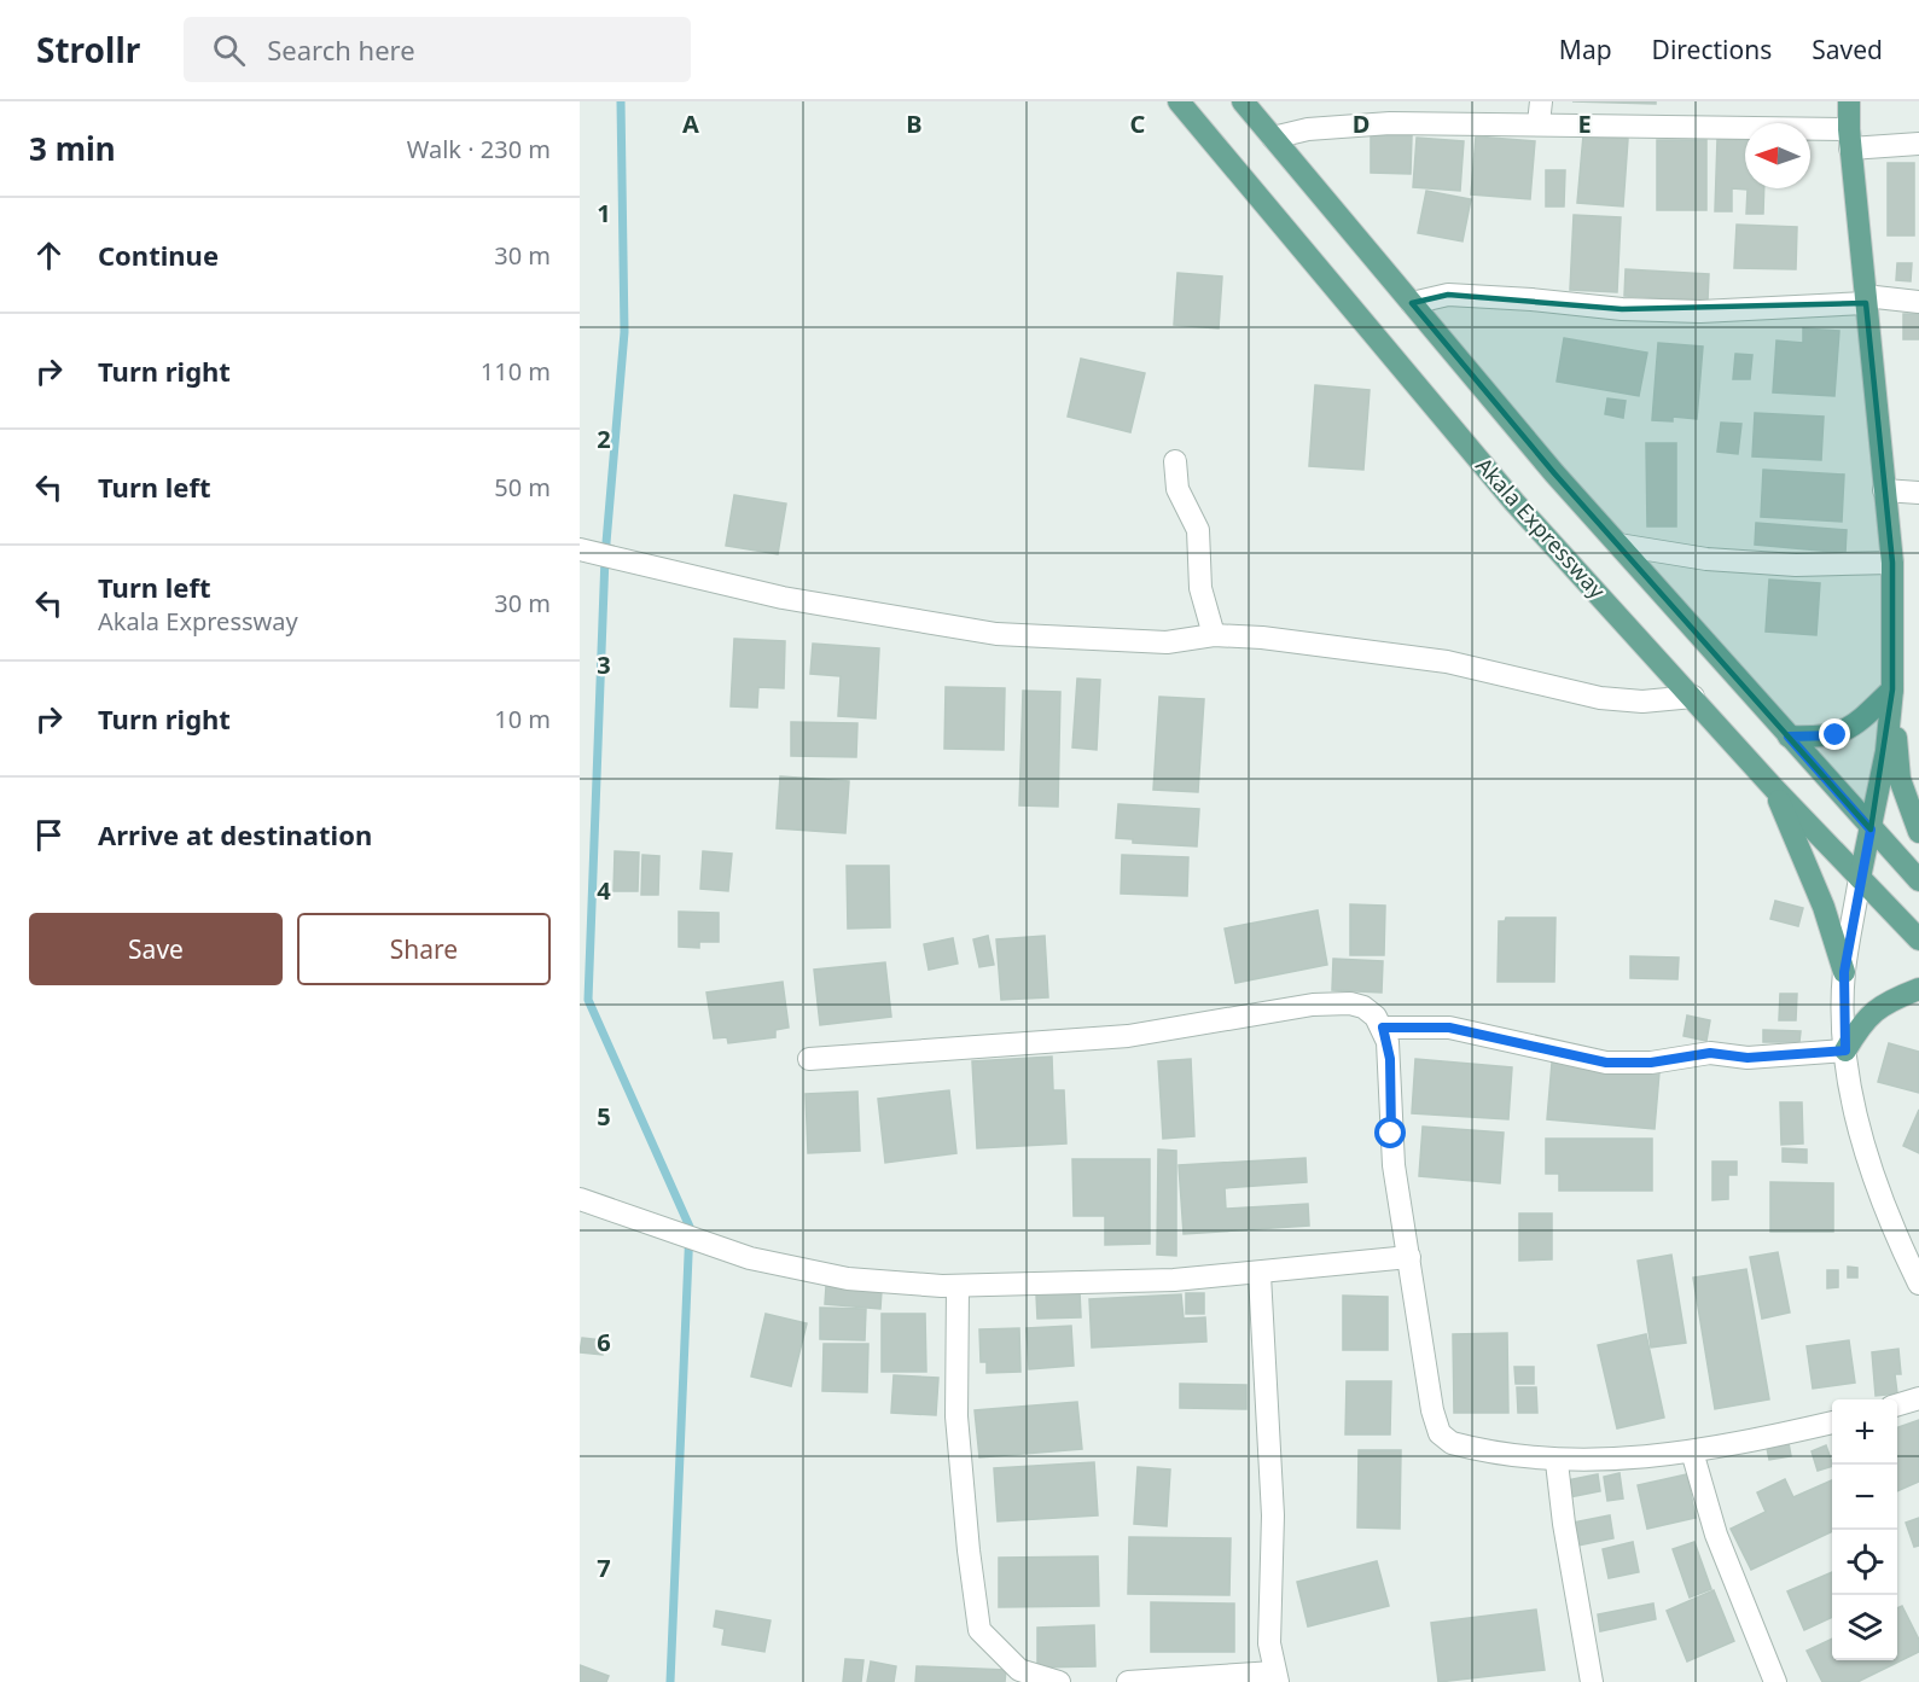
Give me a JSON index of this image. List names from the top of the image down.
{
  "streets": {
    "main road": ["Akala Expressway"]
  },
  "north": "left",
  "page": {
    "header": "Strollr",
    "search": "Search here",
    "nav": ["Map", "Directions", "Saved"],
    "heading": ["3 min", "Walk · 230 m"],
    "list": [
      ["Continue", "30 m"],
      ["Turn right", "110 m"],
      ["Turn left", "50 m"],
      ["Turn left", "Akala Expressway", "30 m"],
      ["Turn right", "10 m"],
      "Arrive at destination"
    ],
    "buttons": ["Save", "Share"],
    "map_buttons": ["+", "−"]
  },
  "grid": {
    "columns": [
      "A",
      "B",
      "C",
      "D",
      "E"
    ],
    "rows": [
      "1",
      "2",
      "3",
      "4",
      "5",
      "6",
      "7"
    ]
  }
}
